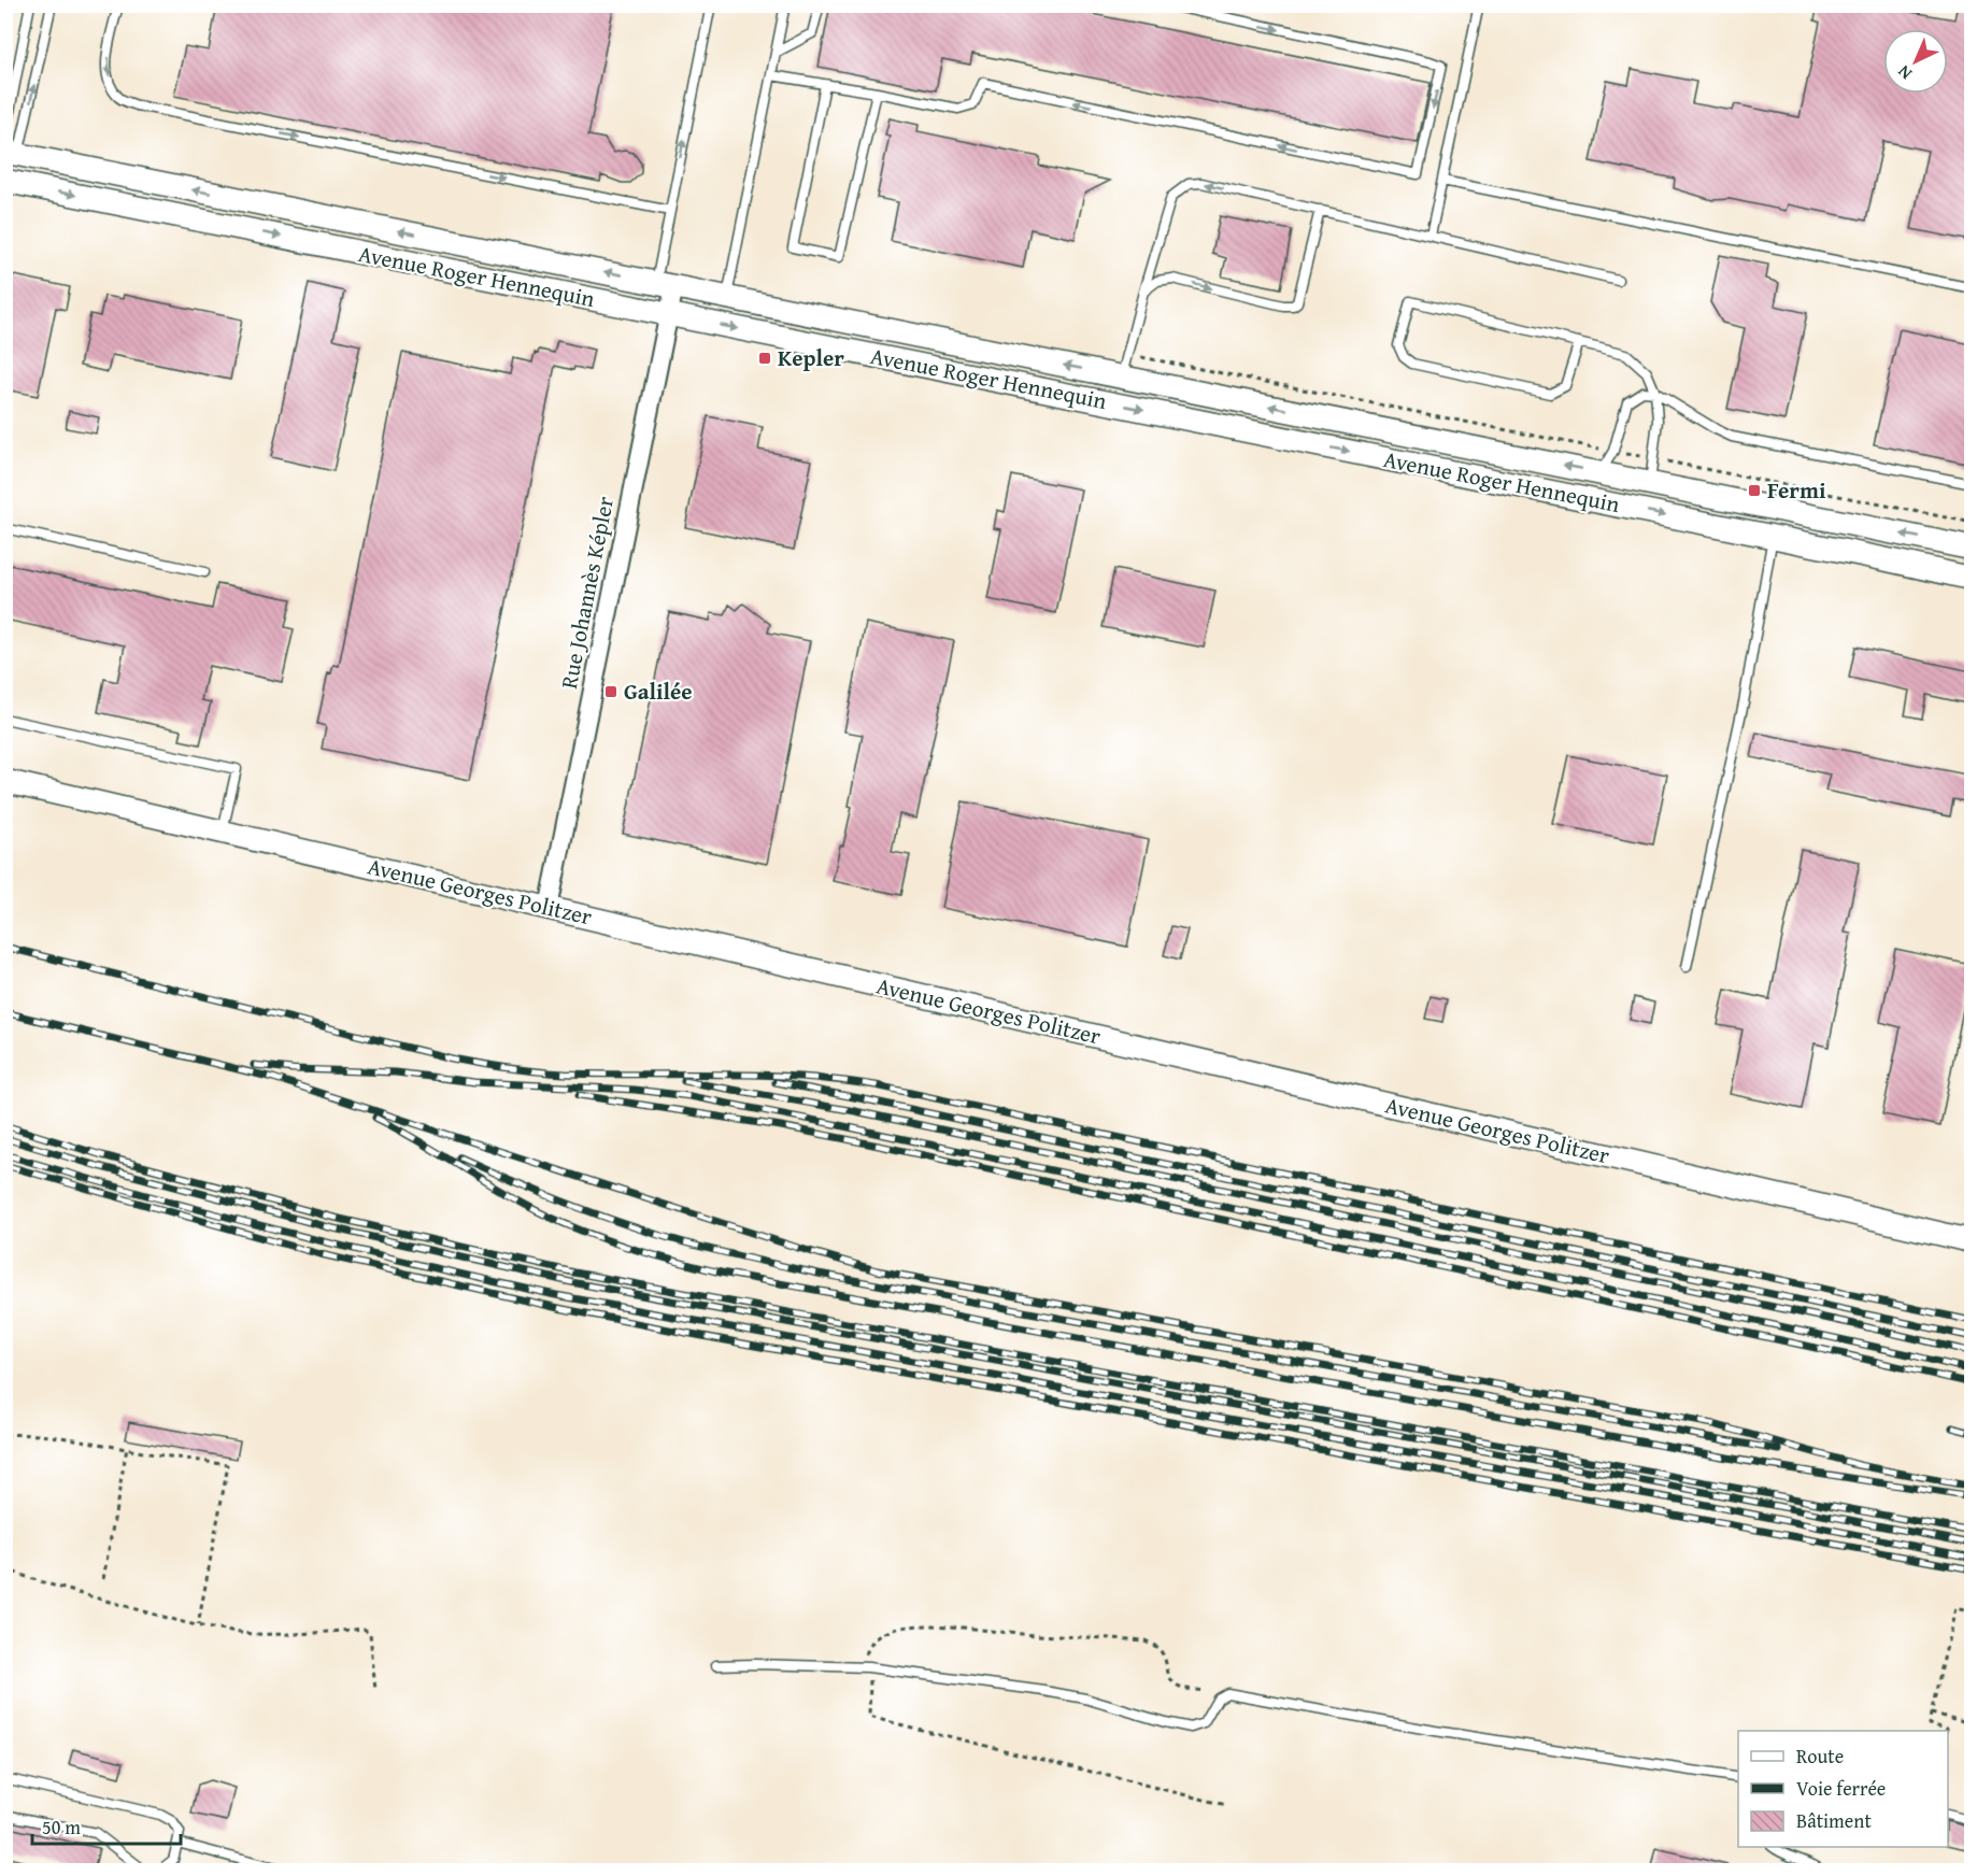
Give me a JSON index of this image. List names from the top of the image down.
{
  "streets": {
    "street": ["Avenue Roger Hennequin", "Rue Johannès Képler", "Avenue Georges Politzer"]
  },
  "crossings": [
    ["Avenue Roger Hennequin", "Rue Johannès Képler"],
    ["Rue Johannès Képler", "Avenue Georges Politzer"]
  ],
  "places": {
    "transit": ["Kepler", "Fermi", "Galilée"]
  },
  "legend": ["Route", "Voie ferrée", "Bâtiment"],
  "scale_bar": "50 m",
  "north": "bottom left"
}
